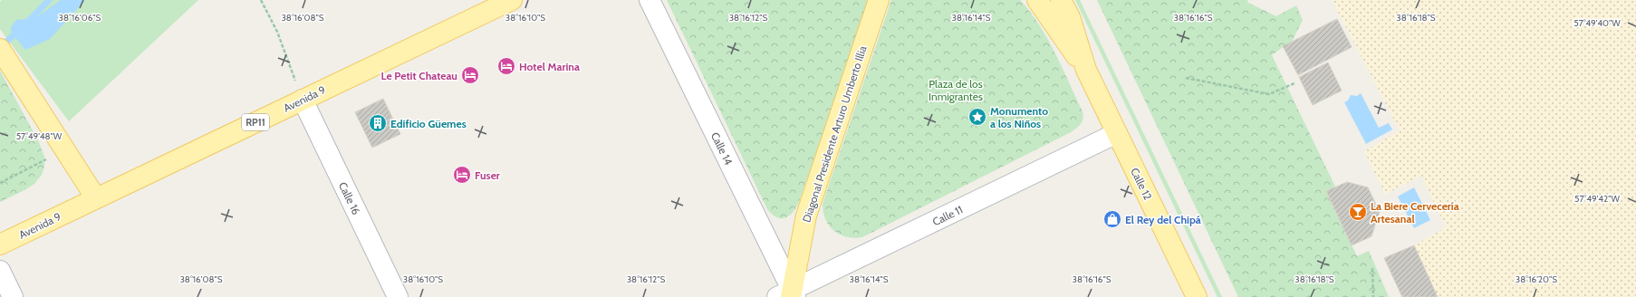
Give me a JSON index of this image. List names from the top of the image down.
{
  "streets": {
    "main road": [
      "Avenida 9",
      "RP11",
      "Diagonal Presidente Arturo Umberto Illia",
      "Calle 12"
    ],
    "street": ["Calle 14", "Calle 16", "Calle 11"]
  },
  "crossings": [
    ["Avenida 9", "Calle 16"],
    ["Diagonal Presidente Arturo Umberto Illia", "Calle 14"],
    ["Diagonal Presidente Arturo Umberto Illia", "Calle 11"],
    ["Calle 14", "Calle 11"],
    ["Calle 12", "Calle 11"]
  ],
  "parks": ["Plaza de los Inmigrantes"],
  "places": {
    "hotel": ["Hotel Marina", "Le Petit Chateau", "Fuser"],
    "place": ["Monumento a los Niños"],
    "building": ["Edificio Güemes"],
    "bar": ["La Biere Cervecería Artesanal"],
    "shop": ["El Rey del Chipá"]
  },
  "coordinates": [
    "38°16'06\"S",
    "38°16'08\"S",
    "38°16'10\"S",
    "38°16'12\"S",
    "38°16'14\"S",
    "38°16'16\"S",
    "38°16'18\"S",
    "57°49'40\"W",
    "57°49'48\"W",
    "57°49'42\"W",
    "38°16'20\"S"
  ]
}
